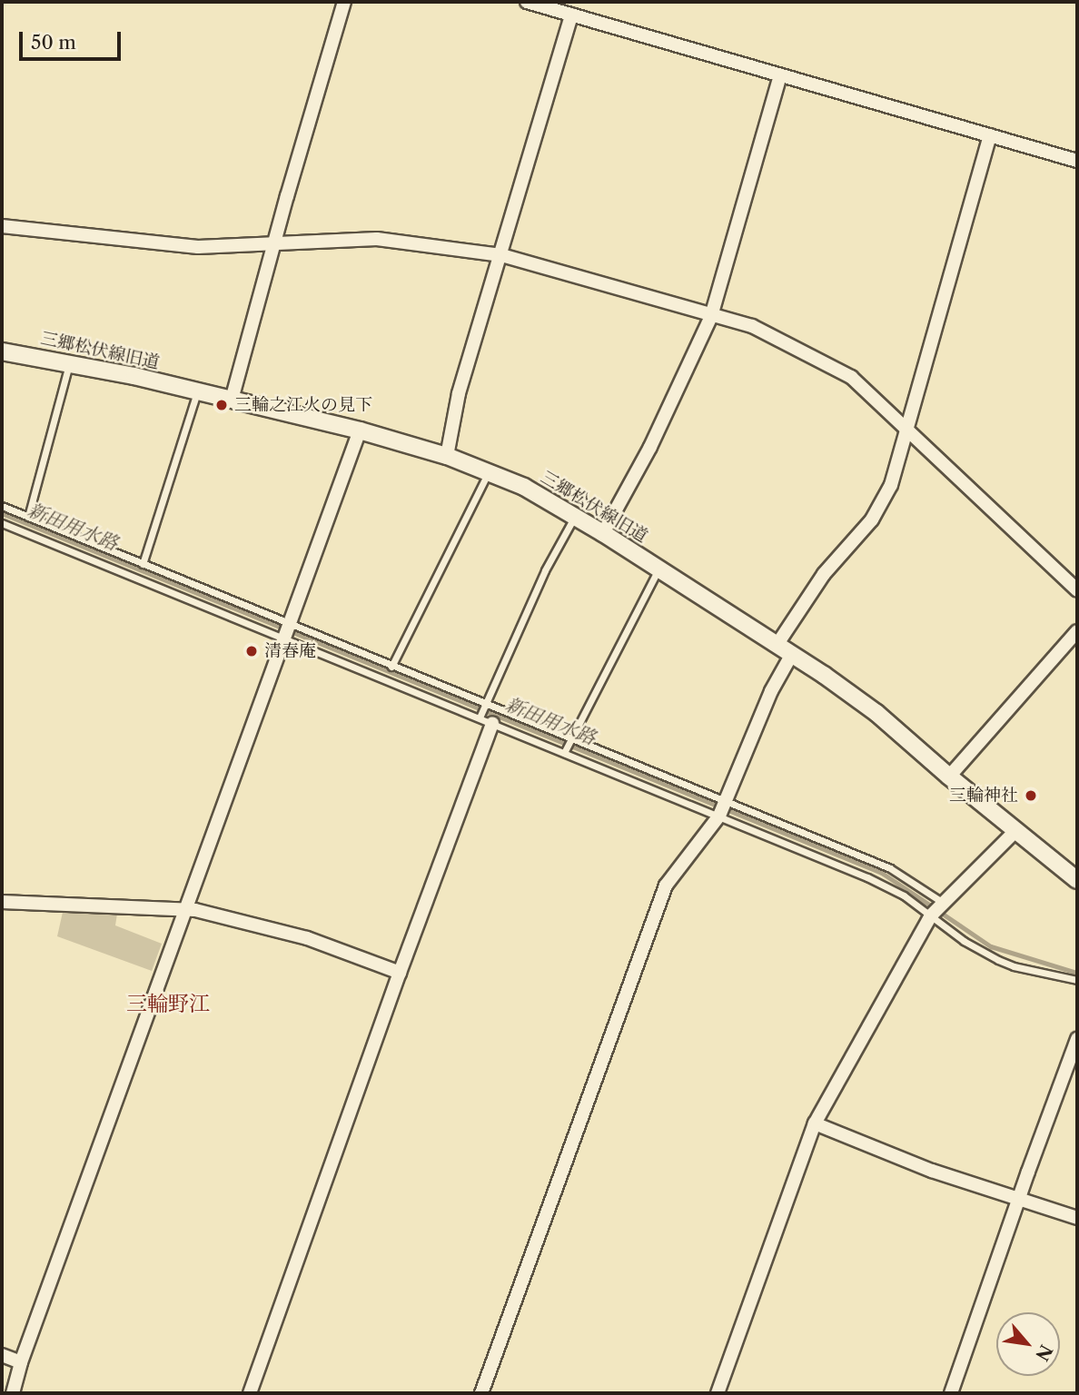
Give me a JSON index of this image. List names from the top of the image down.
{
  "streets": {
    "street": ["三郷松伏線旧道"]
  },
  "districts": ["三輪野江"],
  "water": ["新田用水路"],
  "places": ["三輪之江火の見下", "清春庵", "三輪神社"],
  "scale_bar": "50 m",
  "north": "bottom right"
}
